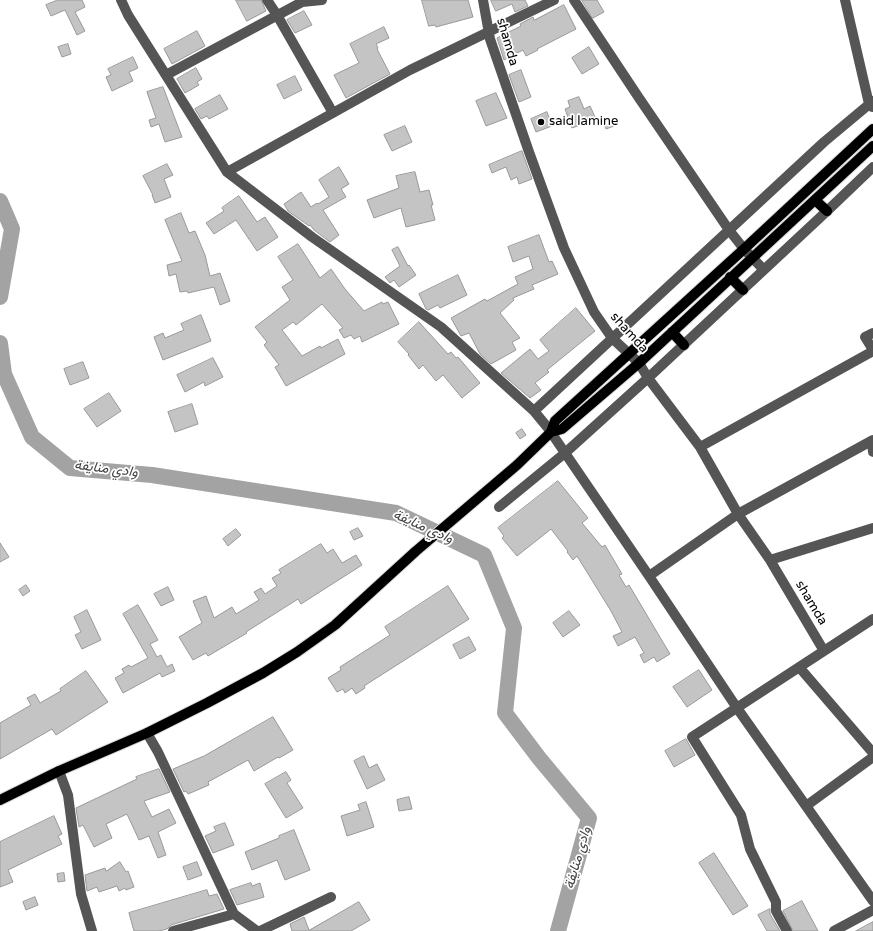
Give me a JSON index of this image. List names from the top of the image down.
{
  "streets": {
    "street": ["shamda"]
  },
  "water": ["وادي منايفة"],
  "places": ["said lamine"]
}
